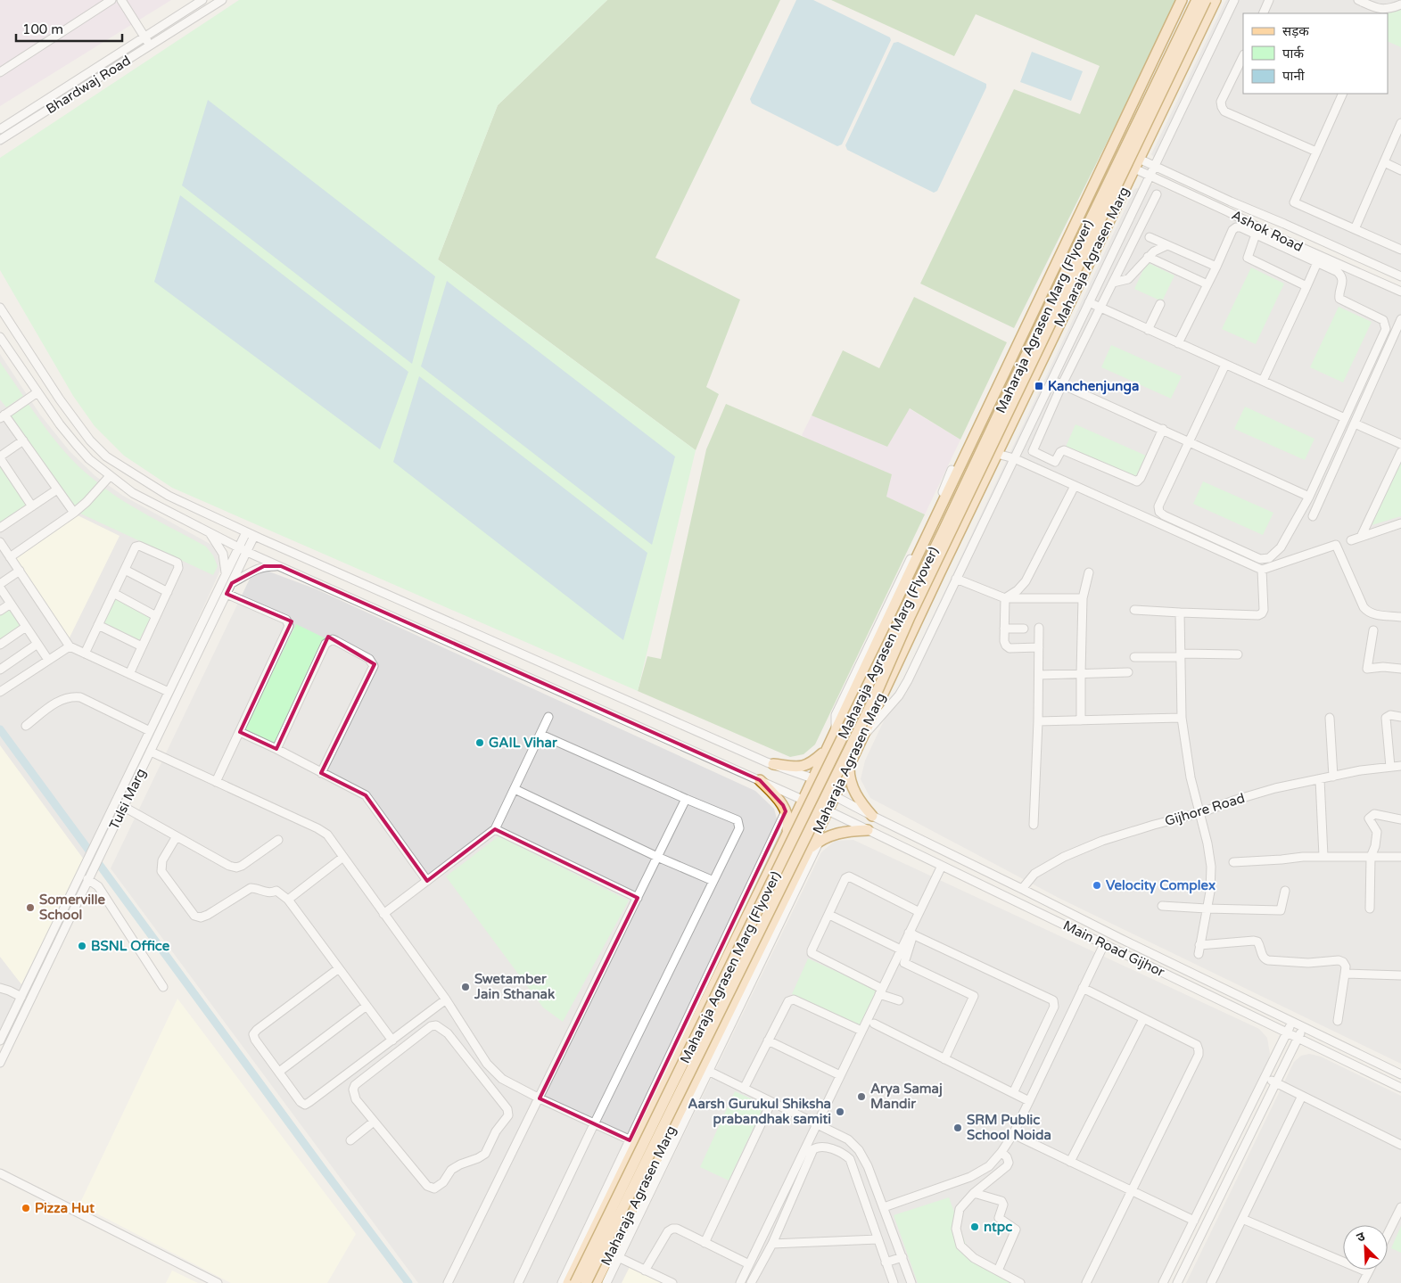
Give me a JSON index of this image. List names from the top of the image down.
{
  "streets": {
    "main road": ["Maharaja Agrasen Marg", "Maharaja Agrasen Marg (Flyover)"],
    "street": [
      "Bhardwaj Road",
      "Ashok Road",
      "Tulsi Marg",
      "Gijhore Road",
      "Main Road Gijhor"
    ]
  },
  "crossings": [
    ["Ashok Road", "Maharaja Agrasen Marg"],
    ["Maharaja Agrasen Marg", "Main Road Gijhor"],
    ["Gijhore Road", "Main Road Gijhor"]
  ],
  "places": {
    "transit": ["Kanchenjunga"],
    "other": [
      "GAIL Vihar",
      "Velocity Complex",
      "Somerville School",
      "BSNL Office",
      "Swetamber Jain Sthanak",
      "Arya Samaj Mandir",
      "Aarsh Gurukul Shiksha prabandhak samiti",
      "SRM Public School Noida",
      "Pizza Hut",
      "ntpc"
    ]
  },
  "legend": ["सड़क", "पार्क", "पानी"],
  "scale_bar": "100 m",
  "north": "top left"
}
